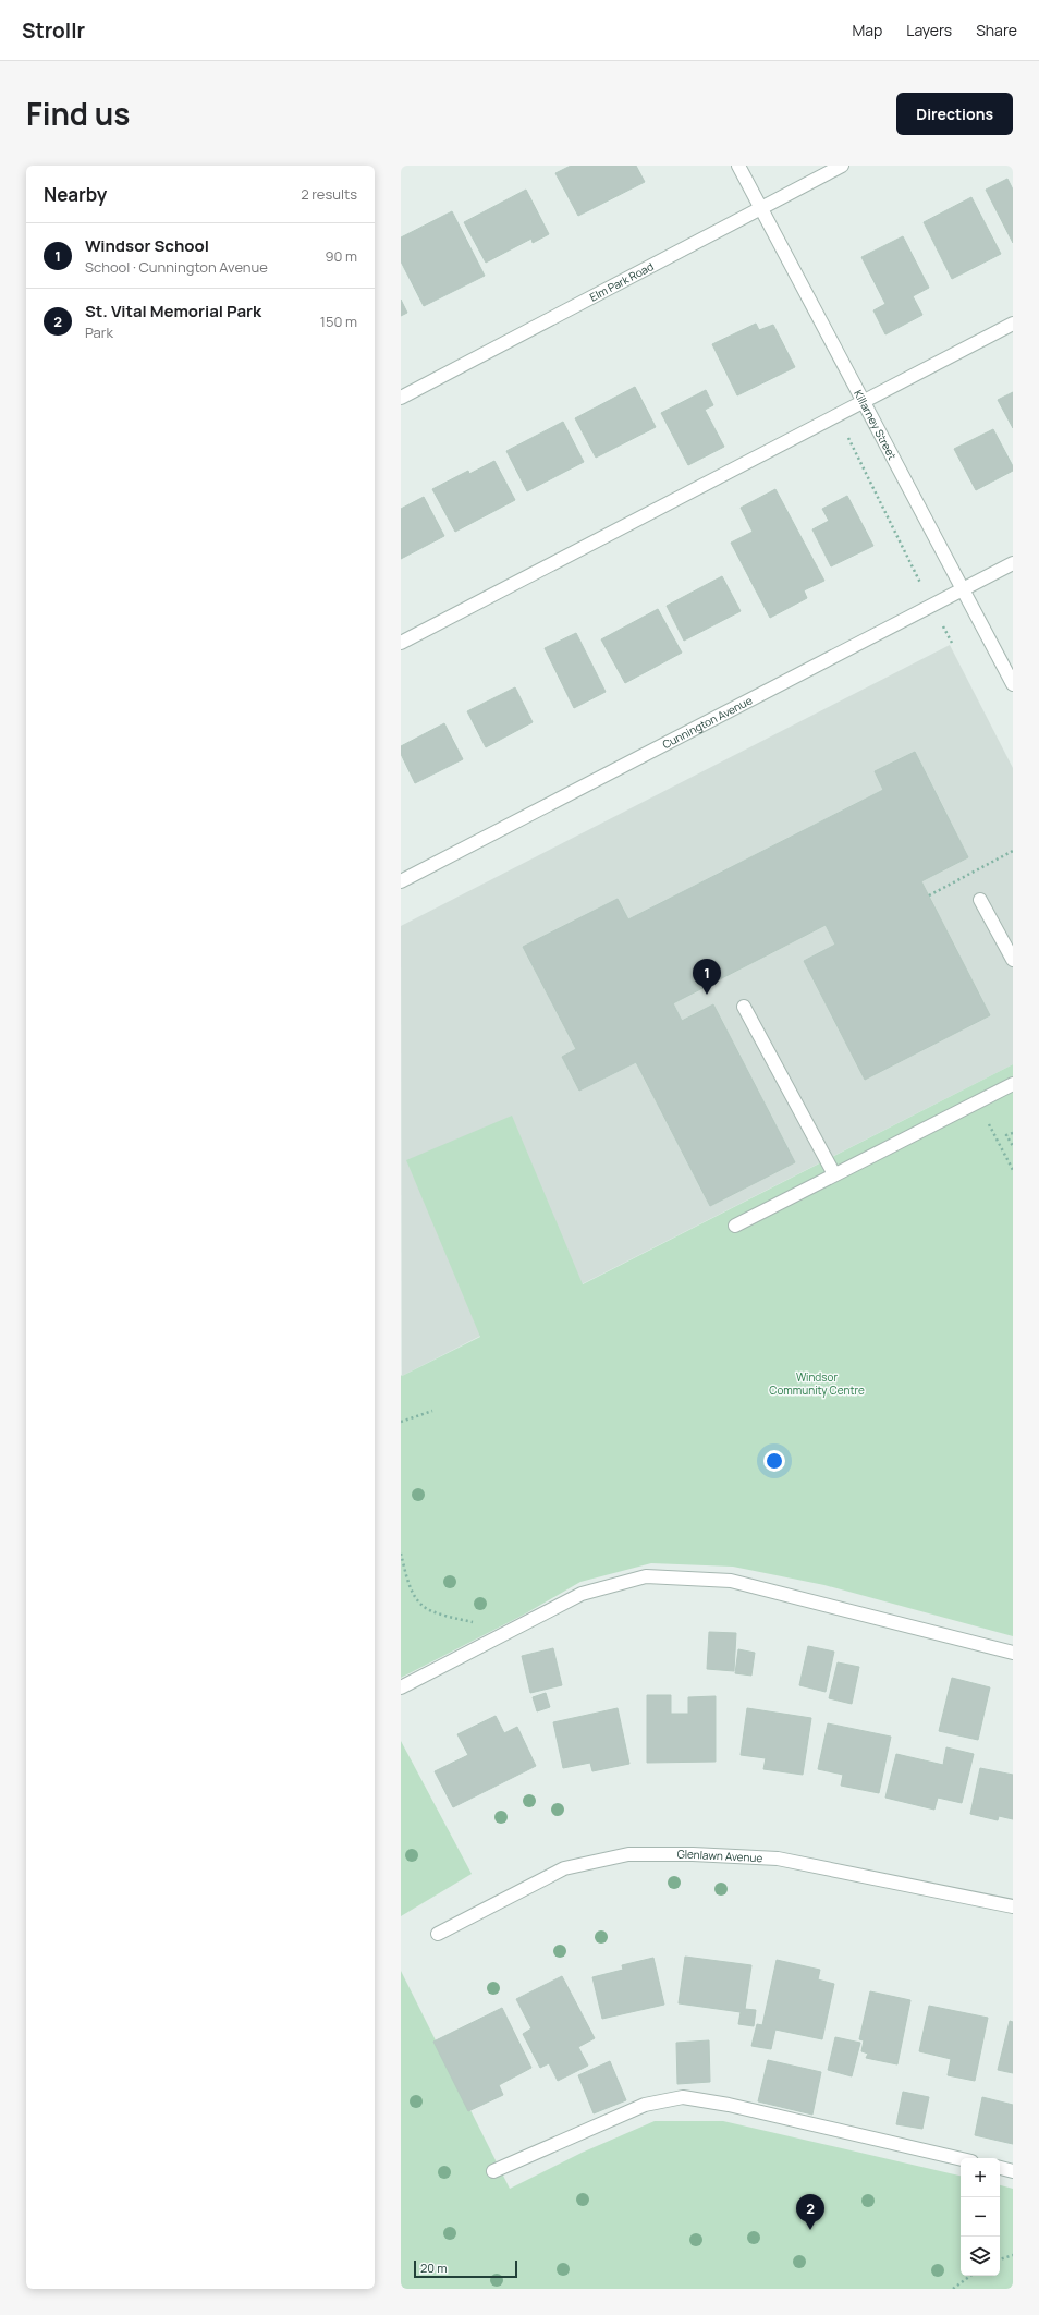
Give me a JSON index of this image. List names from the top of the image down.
{
  "streets": {
    "street": [
      "Elm Park Road",
      "Killarney Street",
      "Cunnington Avenue",
      "Glenlawn Avenue"
    ]
  },
  "crossings": [
    ["Elm Park Road", "Killarney Street"],
    ["Killarney Street", "Cunnington Avenue"]
  ],
  "parks": ["Windsor Community Centre"],
  "scale_bar": "20 m",
  "page": {
    "header": "Strollr",
    "nav": ["Map", "Layers", "Share"],
    "title": "Find us",
    "buttons": "Directions",
    "heading": ["Nearby", "2 results"],
    "list": [
      {
        "mark": "1",
        "name": "Windsor School",
        "note": "School · Cunnington Avenue",
        "value": "90 m"
      },
      {
        "mark": "2",
        "name": "St. Vital Memorial Park",
        "note": "Park",
        "value": "150 m"
      }
    ],
    "pins": ["1", "2"],
    "map_buttons": ["+", "−"],
    "scale": "20 m"
  }
}
